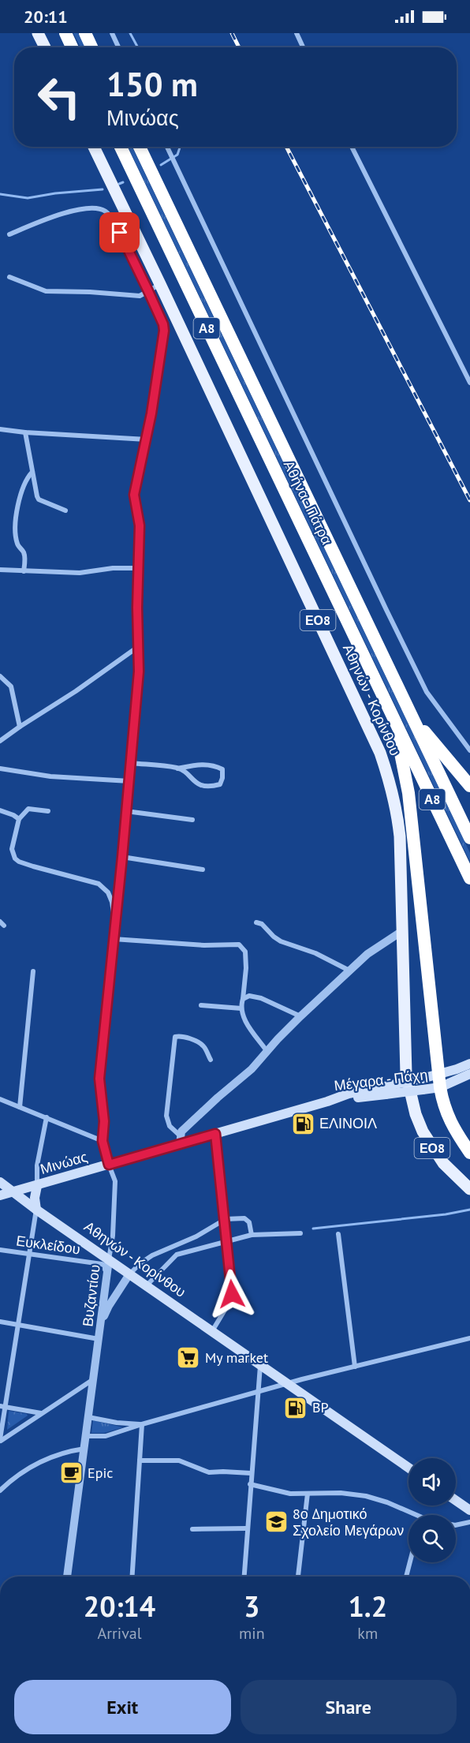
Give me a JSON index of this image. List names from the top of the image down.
{
  "streets": {
    "highway": ["Α8", "Αθήνα - Πάτρα"],
    "main road": [
      "ΕΟ8",
      "Αθηνών - Κορίνθου",
      "Μέγαρα - Πάχη",
      "Μινώας"
    ],
    "street": ["Ευκλείδου", "Βυζαντίου"]
  },
  "crossings": [
    ["Αθηνών - Κορίνθου", "Μινώας"],
    ["Αθηνών - Κορίνθου", "Βυζαντίου"],
    ["Μέγαρα - Πάχη", "Μινώας"],
    ["Μινώας", "Βυζαντίου"],
    ["Ευκλείδου", "Βυζαντίου"]
  ],
  "places": {
    "fuel station": ["ΕΛΙΝΟΙΛ", "BP"],
    "supermarket": ["My market"],
    "cafe": ["Epic"],
    "school or university": ["8ο Δημοτικό Σχολείο Μεγάρων"]
  },
  "page": {
    "status": "20:11",
    "turn": ["150 m", "Μινώας"],
    "eta": [
      "20:14",
      "Arrival",
      "3",
      "min",
      "1.2",
      "km"
    ],
    "buttons": ["Exit", "Share"]
  }
}
